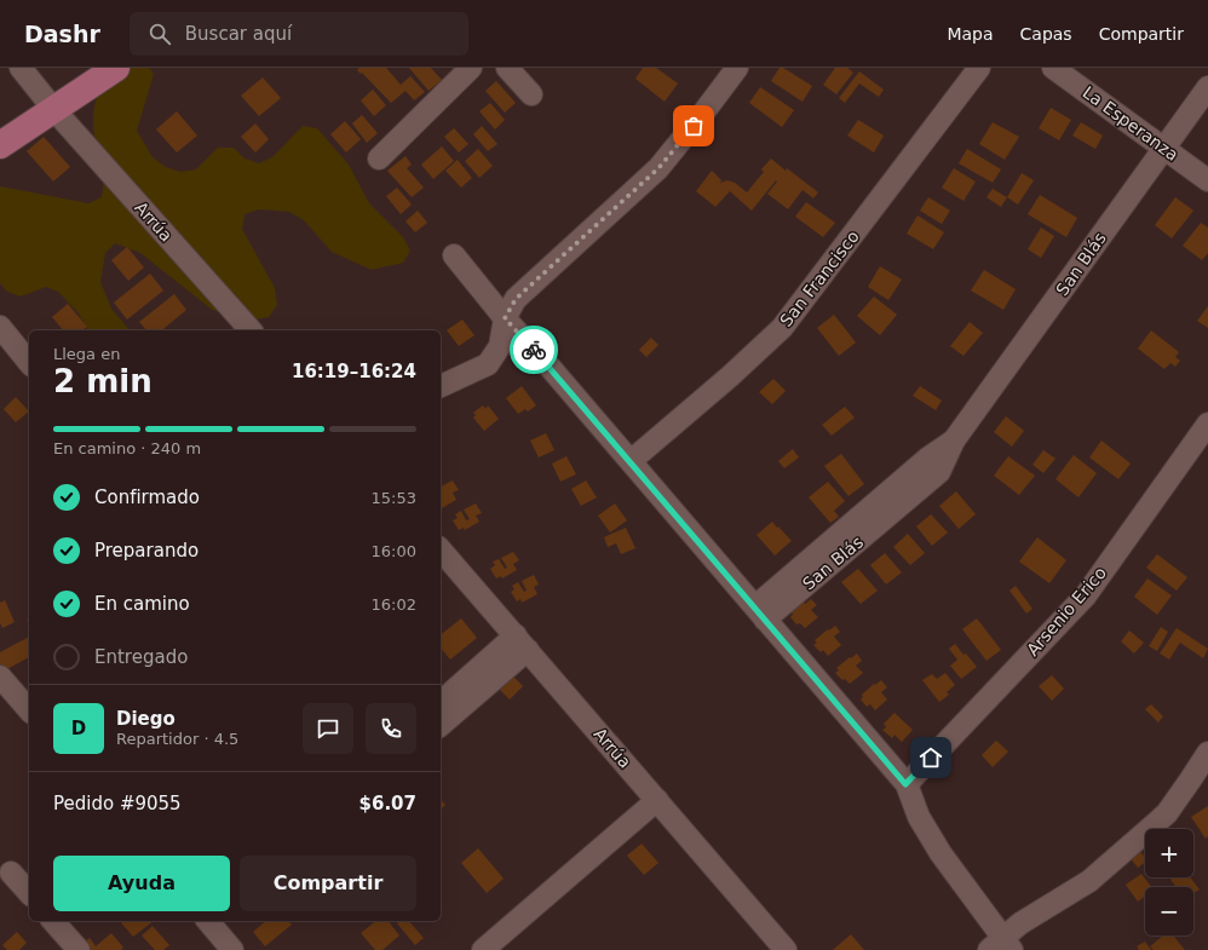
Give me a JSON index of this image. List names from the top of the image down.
{
  "streets": {
    "street": [
      "La Esperanza",
      "Arrúa",
      "San Blás",
      "San Francisco",
      "Arsenio Erico"
    ]
  },
  "crossings": [
    ["La Esperanza", "San Blás"]
  ],
  "page": {
    "header": "Dashr",
    "search": "Buscar aquí",
    "nav": ["Mapa", "Capas", "Compartir"],
    "heading": ["2 min", "Llega en", "16:19–16:24"],
    "panel": [
      "Diego",
      "Repartidor · 4.5",
      "Pedido #9055",
      "$6.07"
    ],
    "bar": "En camino · 240 m",
    "list": [
      ["Confirmado", "15:53"],
      ["Preparando", "16:00"],
      ["En camino", "16:02"],
      "Entregado"
    ],
    "round": "D",
    "map_buttons": ["+", "−"],
    "buttons": ["Ayuda", "Compartir"]
  }
}
